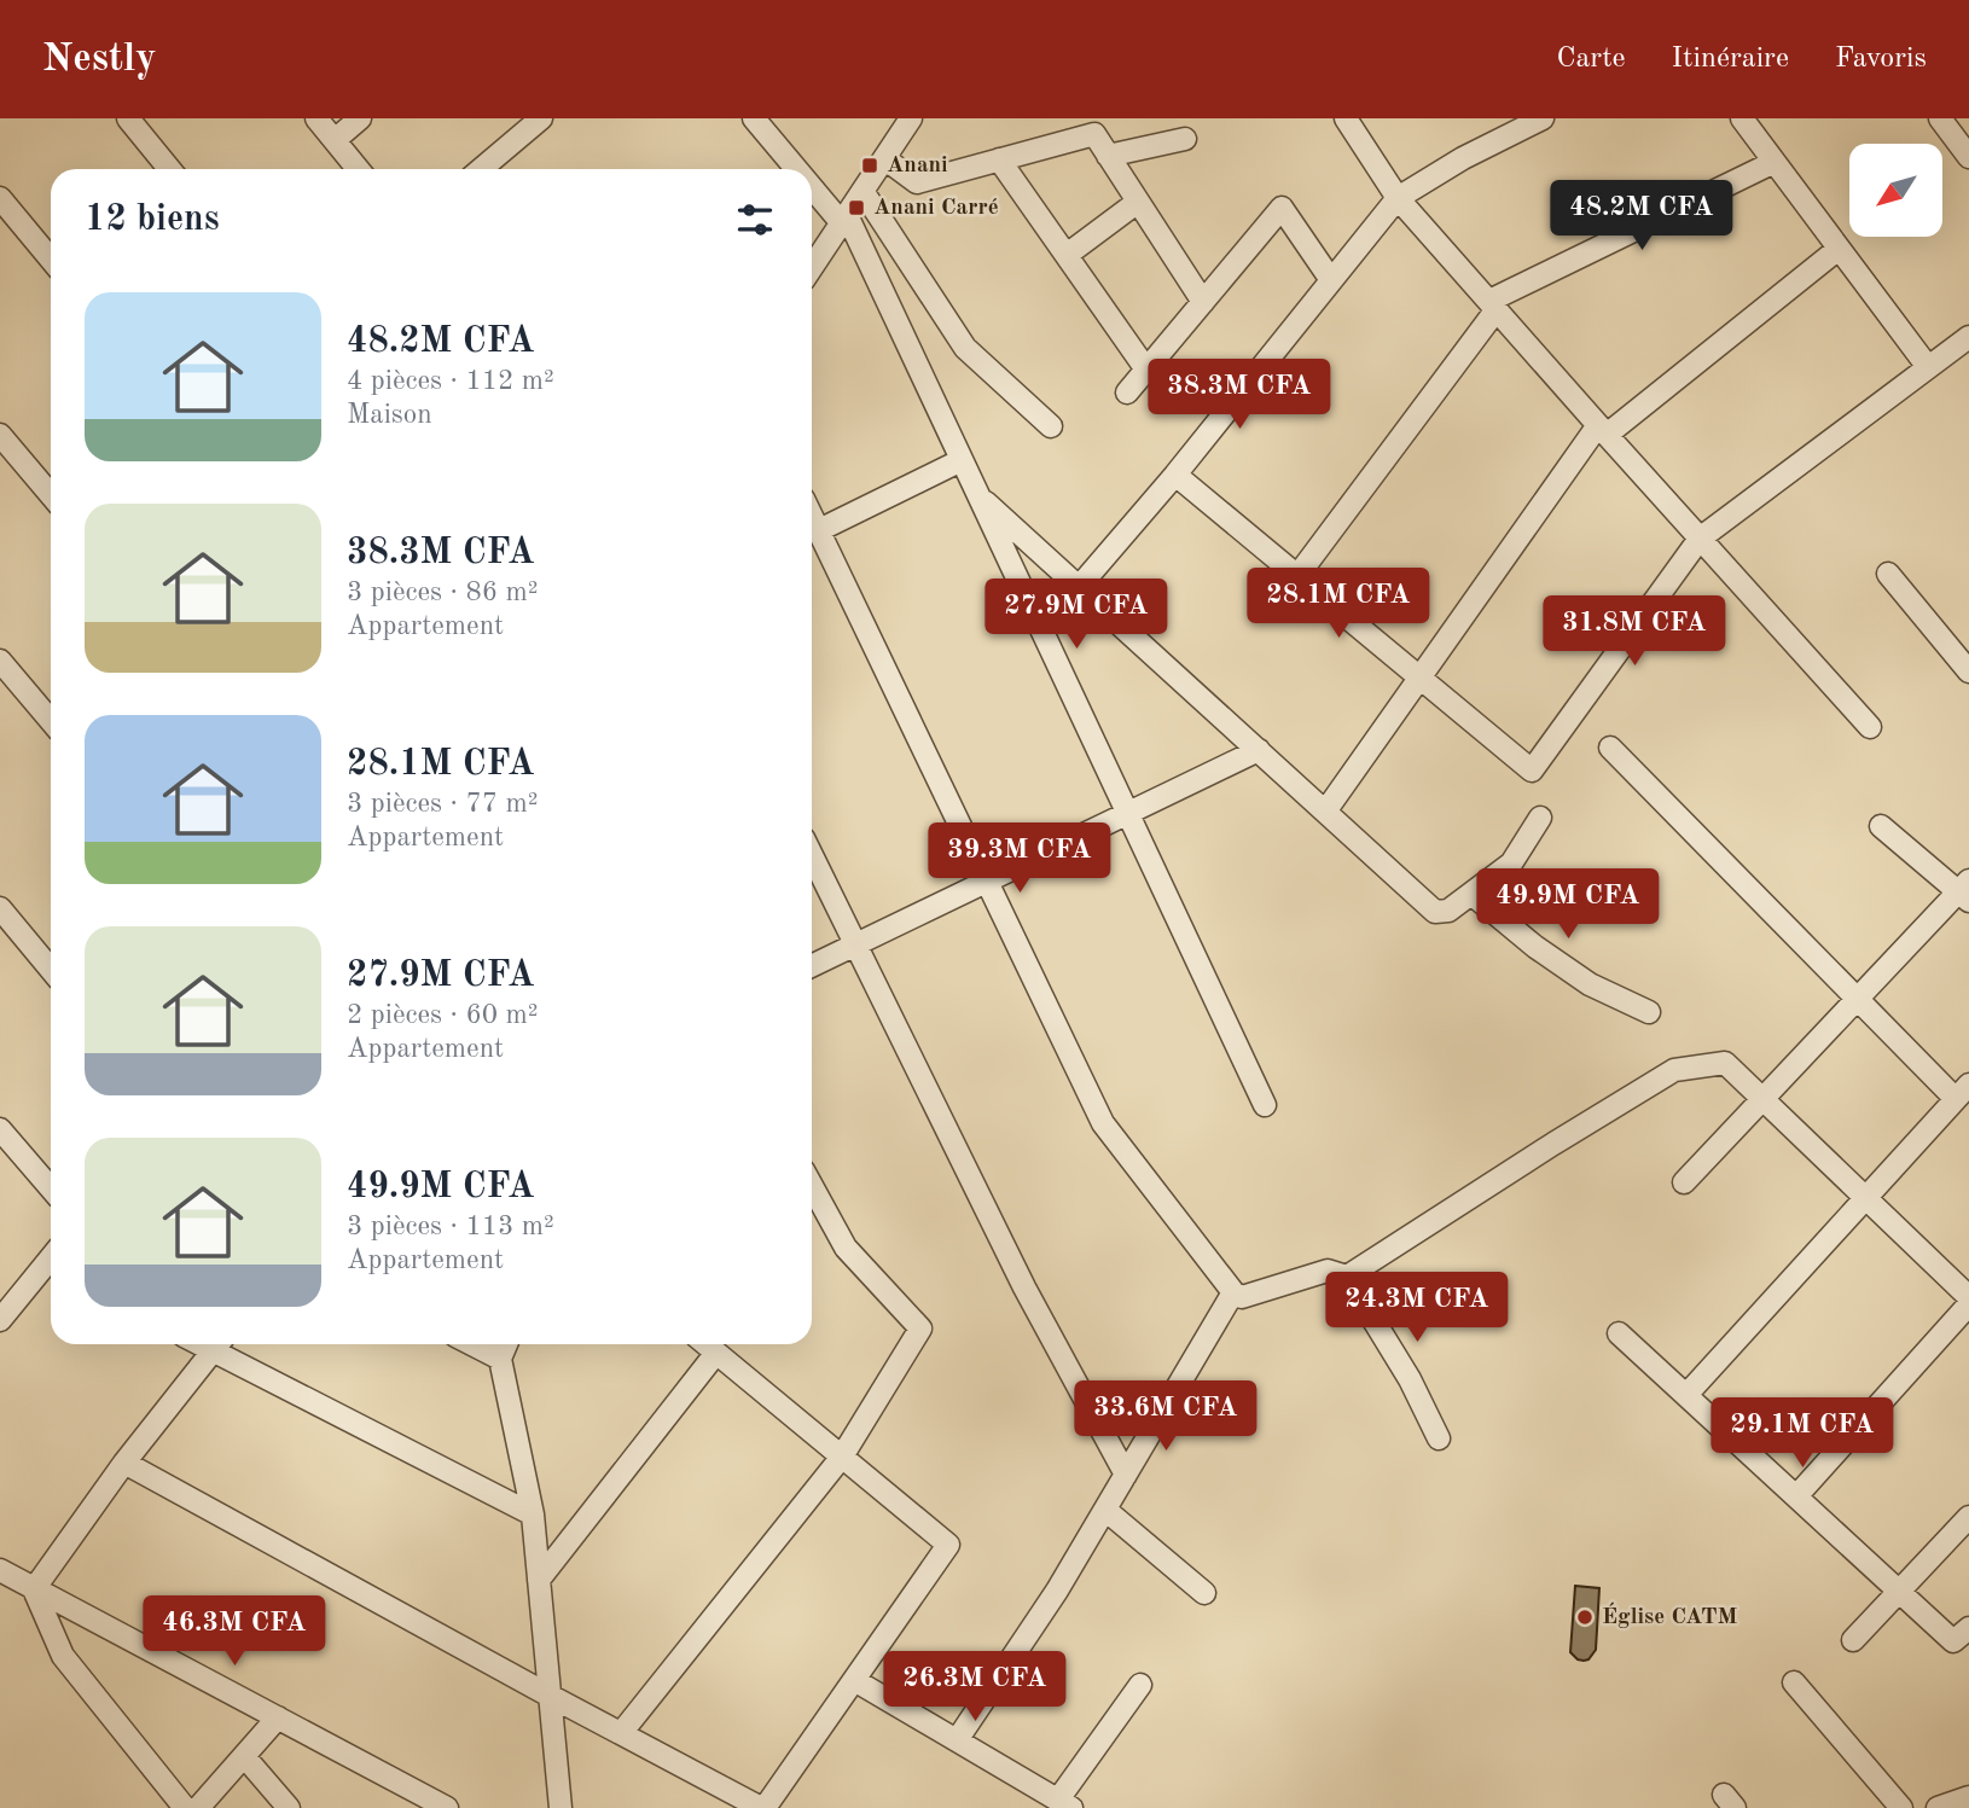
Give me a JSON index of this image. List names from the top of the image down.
{
  "places": {
    "transit": ["Anani", "Anani Carré"],
    "other": ["Église CATM"]
  },
  "north": "bottom left",
  "page": {
    "header": "Nestly",
    "nav": ["Carte", "Itinéraire", "Favoris"],
    "heading": "12 biens",
    "price": [
      "48.2M CFA",
      "38.3M CFA",
      "28.1M CFA",
      "27.9M CFA",
      "31.8M CFA",
      "39.3M CFA",
      "49.9M CFA",
      "24.3M CFA",
      "33.6M CFA",
      "29.1M CFA",
      "46.3M CFA",
      "26.3M CFA"
    ],
    "list": [
      {
        "name": "48.2M CFA",
        "note": "4 pièces · 112 m² · Maison"
      },
      {
        "name": "38.3M CFA",
        "note": "3 pièces · 86 m² · Appartement"
      },
      {
        "name": "28.1M CFA",
        "note": "3 pièces · 77 m² · Appartement"
      },
      {
        "name": "27.9M CFA",
        "note": "2 pièces · 60 m² · Appartement"
      },
      {
        "name": "49.9M CFA",
        "note": "3 pièces · 113 m² · Appartement"
      }
    ]
  }
}
